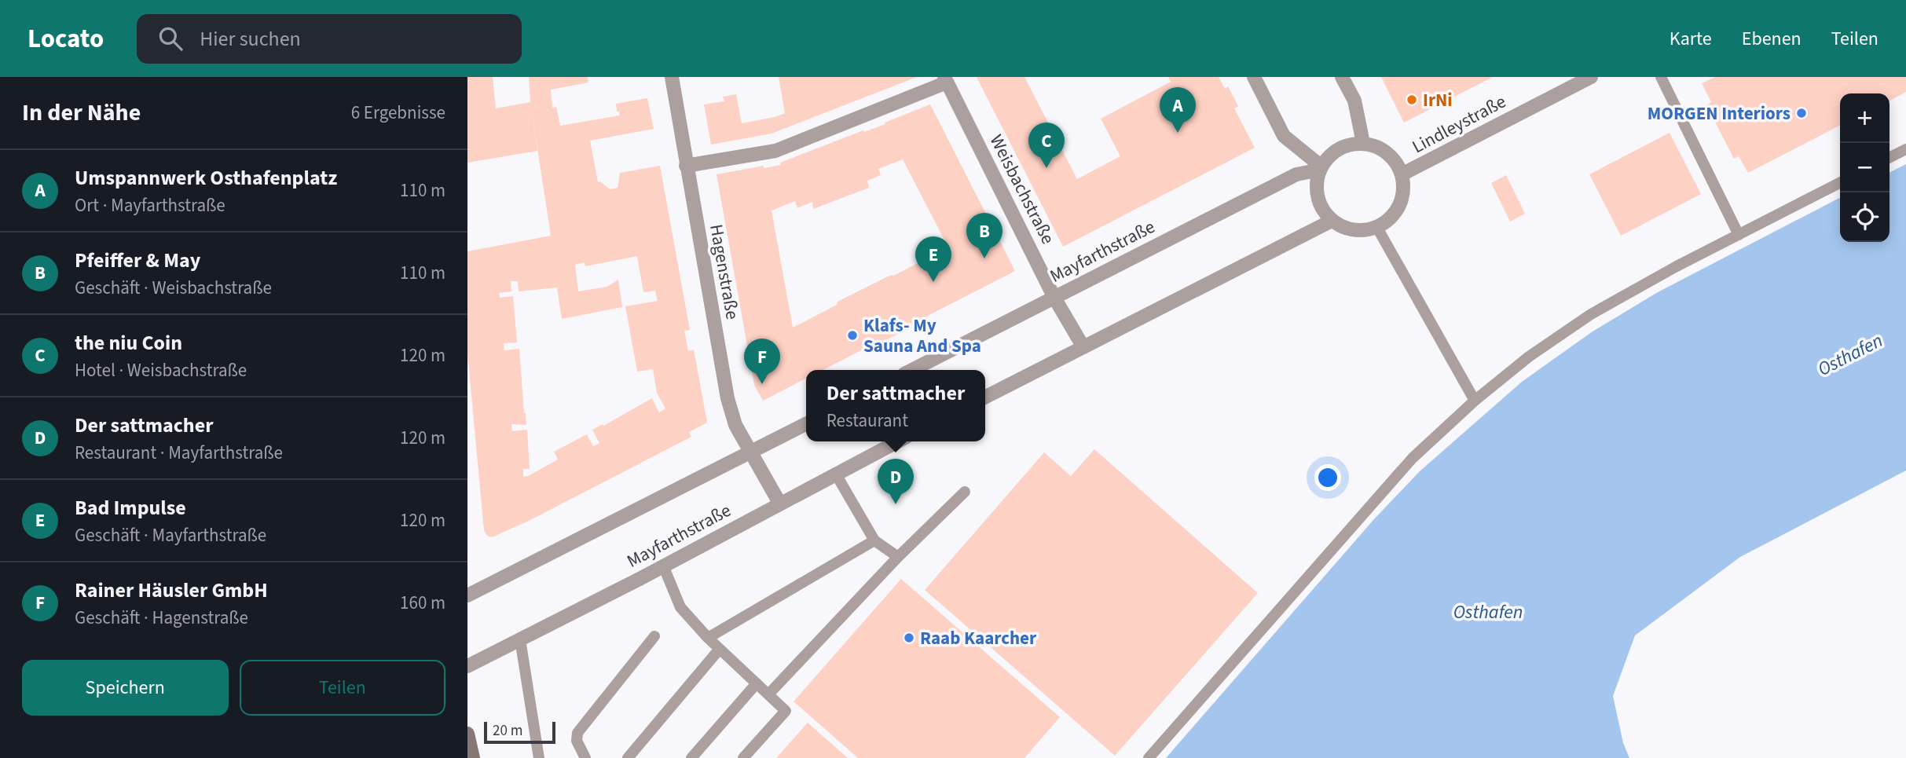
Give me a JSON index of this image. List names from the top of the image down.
{
  "streets": {
    "street": [
      "Lindleystraße",
      "Weisbachstraße",
      "Mayfarthstraße",
      "Hagenstraße"
    ]
  },
  "crossings": [
    ["Lindleystraße", "Mayfarthstraße"],
    ["Weisbachstraße", "Mayfarthstraße"],
    ["Mayfarthstraße", "Hagenstraße"]
  ],
  "water": ["Osthafen"],
  "places": [
    "IrNi",
    "MORGEN Interiors",
    "Klafs- My Sauna And Spa",
    "Raab Kaarcher"
  ],
  "scale_bar": "20 m",
  "page": {
    "header": "Locato",
    "search": "Hier suchen",
    "nav": ["Karte", "Ebenen", "Teilen"],
    "heading": ["In der Nähe", "6 Ergebnisse"],
    "pins": [
      "A",
      "C",
      "B",
      "E",
      "F",
      "D"
    ],
    "map_buttons": ["+", "−"],
    "list": [
      {
        "mark": "A",
        "name": "Umspannwerk Osthafenplatz",
        "note": "Ort · Mayfarthstraße",
        "value": "110 m"
      },
      {
        "mark": "B",
        "name": "Pfeiffer & May",
        "note": "Geschäft · Weisbachstraße",
        "value": "110 m"
      },
      {
        "mark": "C",
        "name": "the niu Coin",
        "note": "Hotel · Weisbachstraße",
        "value": "120 m"
      },
      {
        "mark": "D",
        "name": "Der sattmacher",
        "note": "Restaurant · Mayfarthstraße",
        "value": "120 m"
      },
      {
        "mark": "E",
        "name": "Bad Impulse",
        "note": "Geschäft · Mayfarthstraße",
        "value": "120 m"
      },
      {
        "mark": "F",
        "name": "Rainer Häusler GmbH",
        "note": "Geschäft · Hagenstraße",
        "value": "160 m"
      }
    ],
    "popup": ["Der sattmacher", "Restaurant"],
    "buttons": ["Speichern", "Teilen"],
    "scale": "20 m"
  }
}
